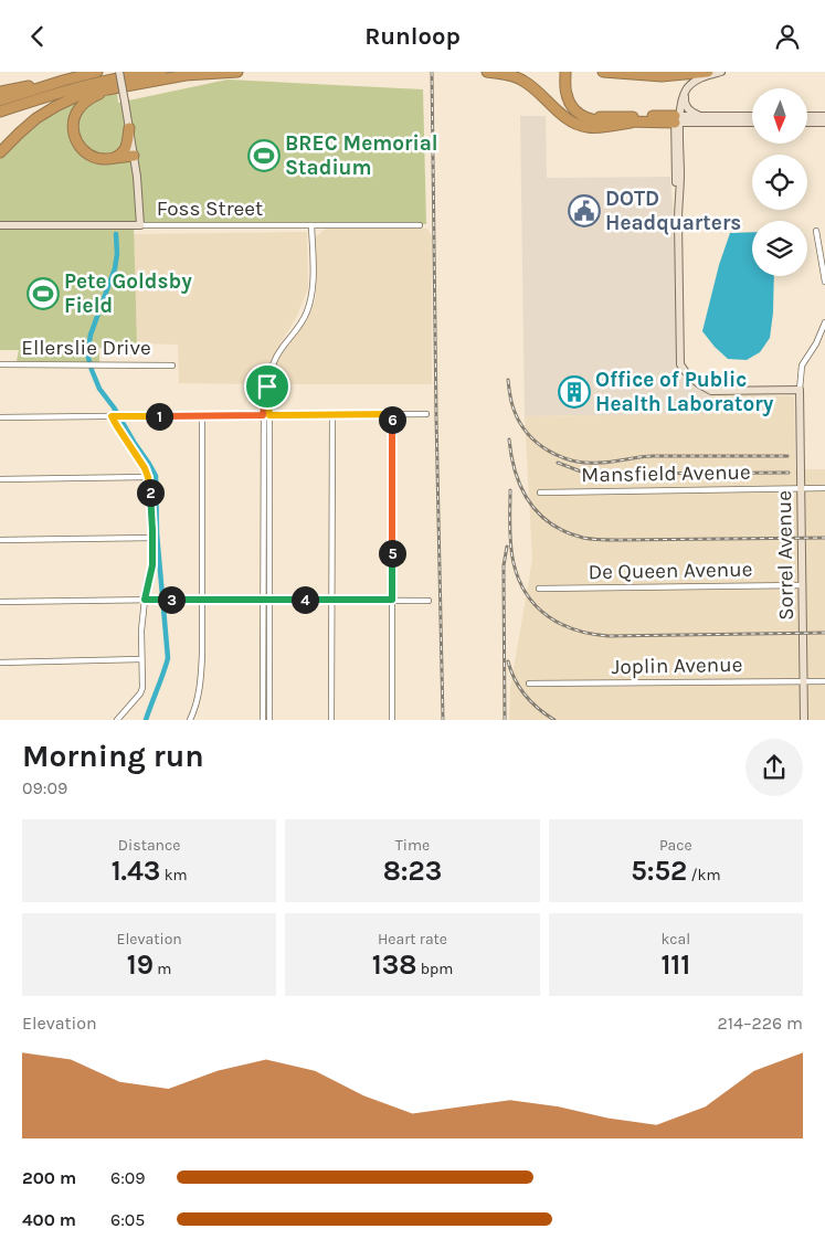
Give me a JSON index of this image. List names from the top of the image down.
{
  "streets": {
    "street": [
      "Foss Street",
      "Ellerslie Drive",
      "Mansfield Avenue",
      "Sorrel Avenue",
      "De Queen Avenue",
      "Joplin Avenue"
    ]
  },
  "crossings": [
    ["Mansfield Avenue", "Sorrel Avenue"],
    ["Sorrel Avenue", "De Queen Avenue"],
    ["Sorrel Avenue", "Joplin Avenue"]
  ],
  "places": {
    "sports": ["BREC Memorial Stadium", "Pete Goldsby Field"],
    "public building": ["DOTD Headquarters"],
    "building": ["Office of Public Health Laboratory"]
  },
  "north": "bottom",
  "page": {
    "header": "Runloop",
    "pins": [
      "1",
      "6",
      "2",
      "5",
      "3",
      "4"
    ],
    "heading": ["Morning run", "09:09"],
    "stats": [
      ["Distance", "1.43 km"],
      ["Time", "8:23"],
      ["Pace", "5:52 /km"],
      ["Elevation", "19 m"],
      ["Heart rate", "138 bpm"],
      ["kcal", "111"]
    ],
    "chart": ["Elevation", "214–226 m"],
    "list": [
      {
        "name": "200 m",
        "note": "6:09"
      },
      {
        "name": "400 m",
        "note": "6:05"
      }
    ]
  }
}
